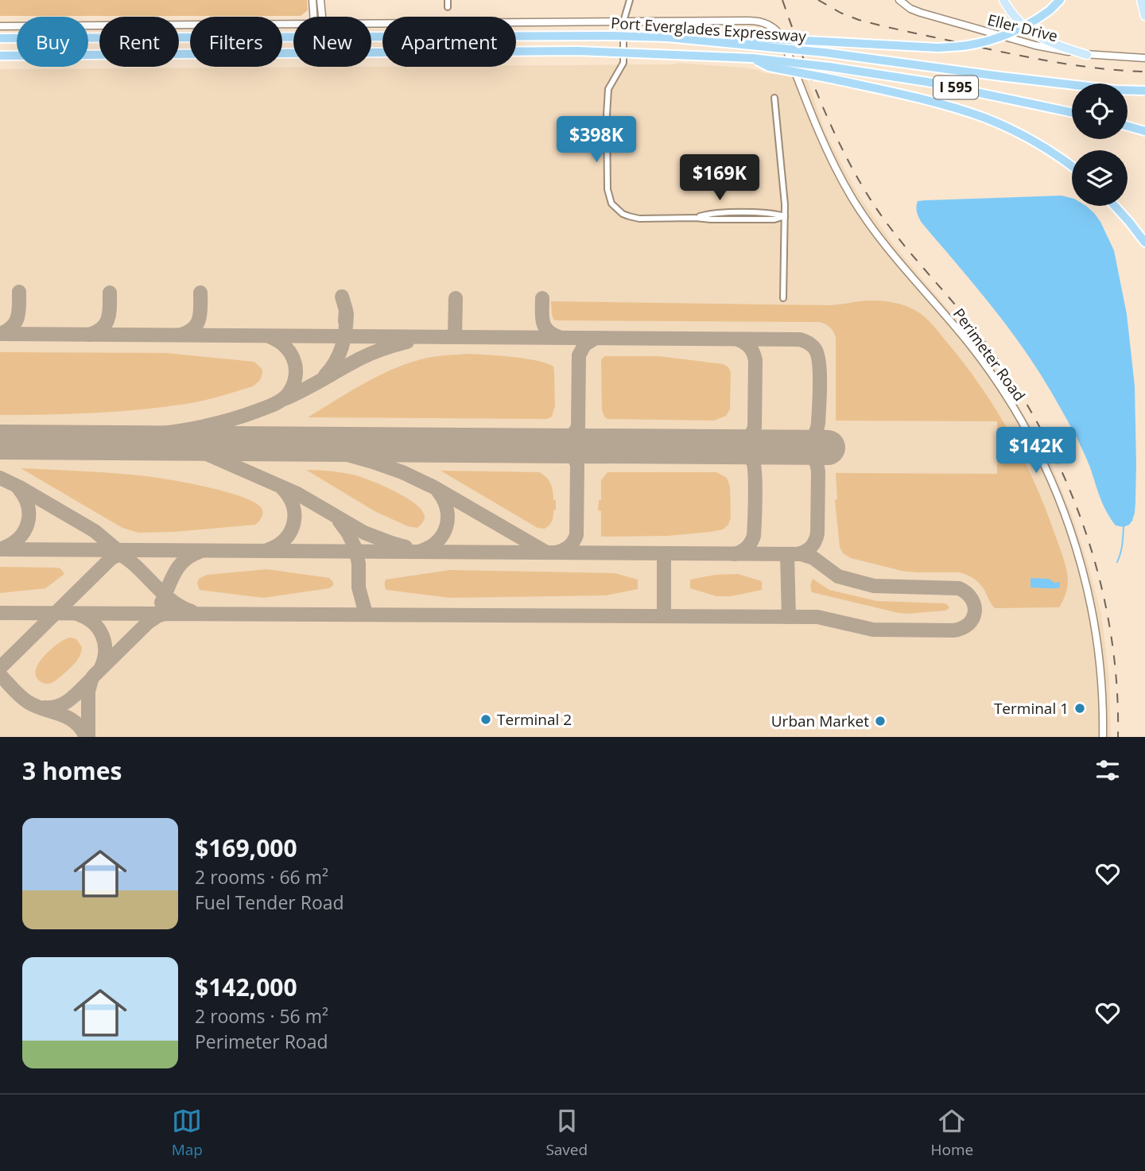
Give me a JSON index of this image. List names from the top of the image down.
{
  "streets": {
    "highway": ["Port Everglades Expressway", "I 595"],
    "street": ["Eller Drive", "Perimeter Road"]
  },
  "places": ["Terminal 1", "Terminal 2", "Urban Market"],
  "page": {
    "chip": [
      "Buy",
      "Rent",
      "Filters",
      "New",
      "Apartment"
    ],
    "price": ["$398K", "$169K", "$142K"],
    "heading": "3 homes",
    "list": [
      {
        "name": "$169,000",
        "note": "2 rooms · 66 m² · Fuel Tender Road"
      },
      {
        "name": "$142,000",
        "note": "2 rooms · 56 m² · Perimeter Road"
      }
    ],
    "tabs": ["Map", "Saved", "Home"]
  }
}
